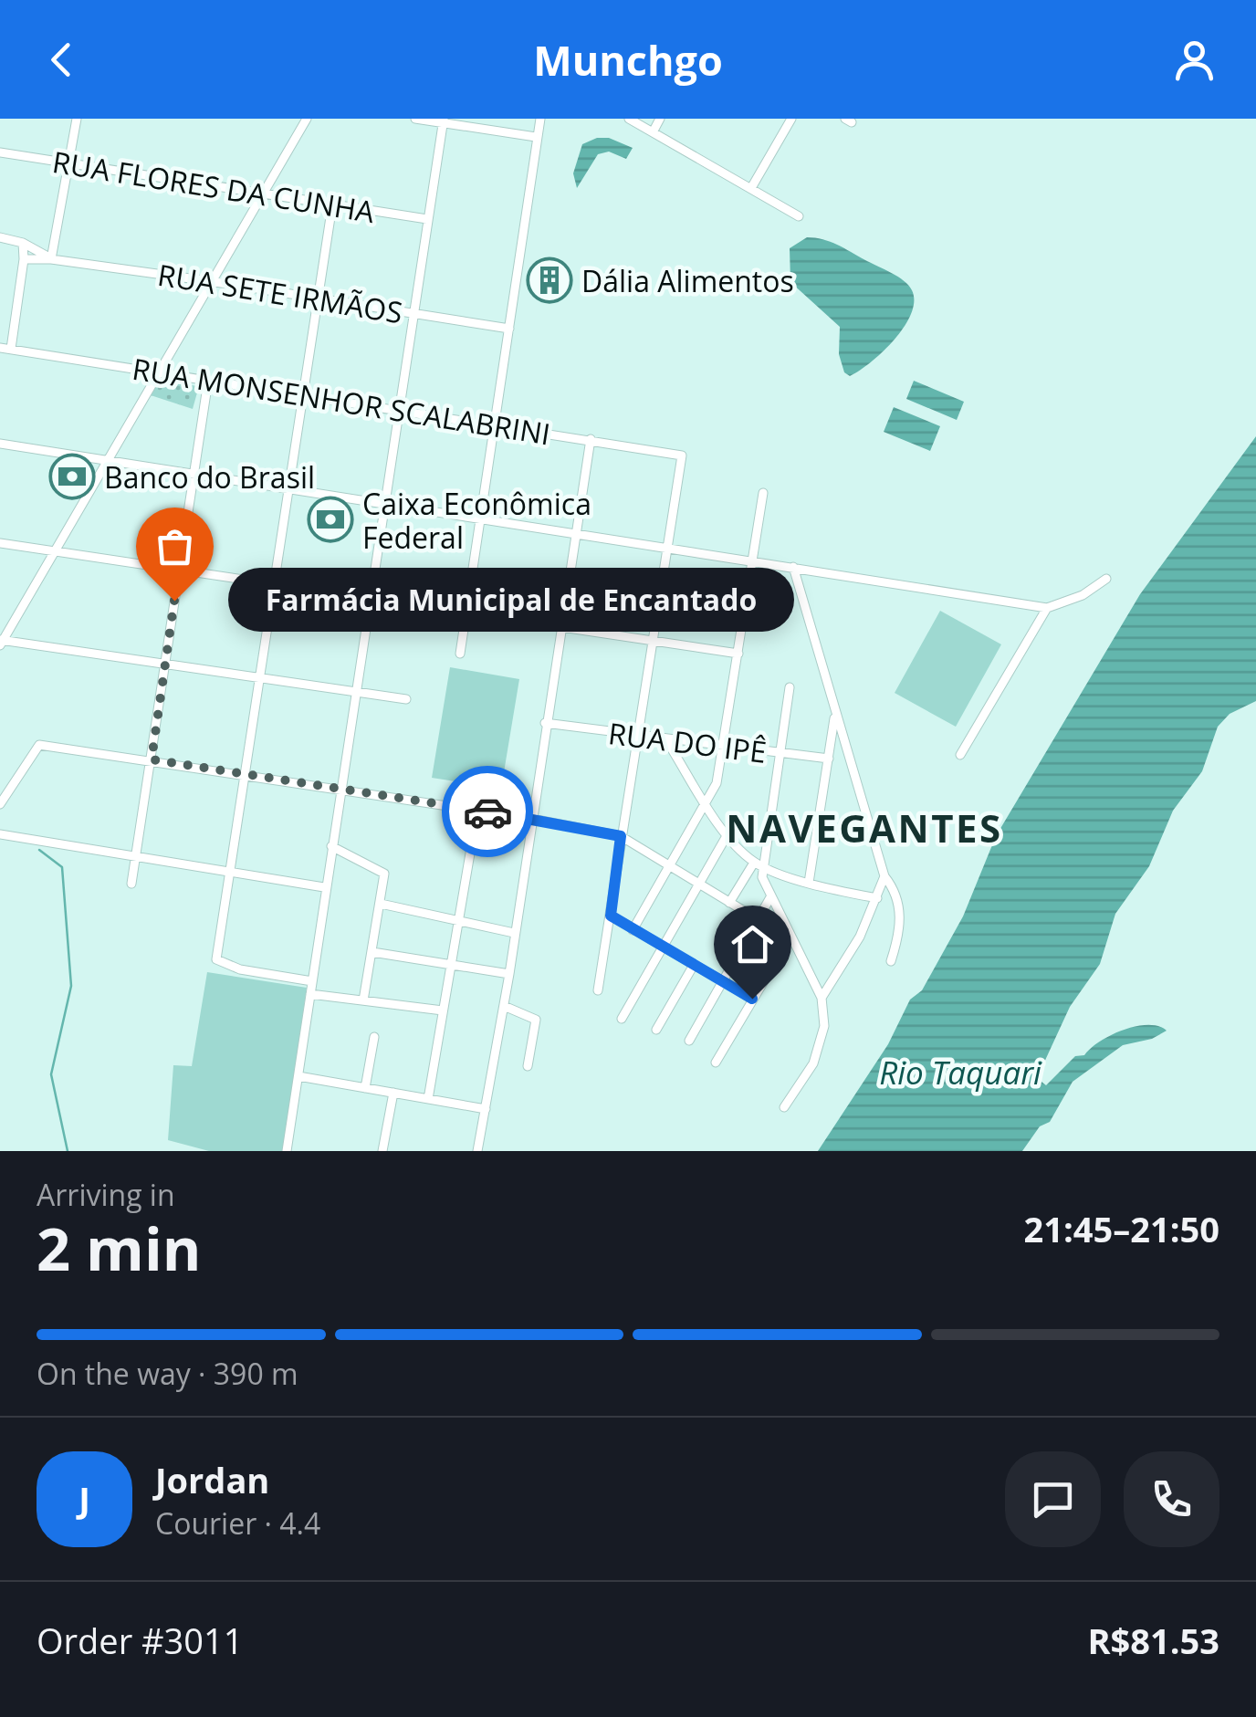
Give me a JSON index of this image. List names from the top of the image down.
{
  "streets": {
    "street": [
      "RUA FLORES DA CUNHA",
      "RUA SETE IRMÃOS",
      "RUA MONSENHOR SCALABRINI",
      "RUA DO IPÊ"
    ]
  },
  "districts": ["NAVEGANTES"],
  "water": ["Rio Taquari"],
  "places": {
    "building": ["Dália Alimentos"],
    "bank": ["Banco do Brasil", "Caixa Econômica Federal"],
    "other": ["Farmácia Municipal de Encantado"]
  },
  "page": {
    "header": "Munchgo",
    "bubble": "Farmácia Municipal de Encantado",
    "heading": ["2 min", "Arriving in", "21:45–21:50"],
    "panel": [
      "Jordan",
      "Courier · 4.4",
      "Order #3011",
      "R$81.53"
    ],
    "bar": "On the way · 390 m",
    "round": "J"
  }
}
